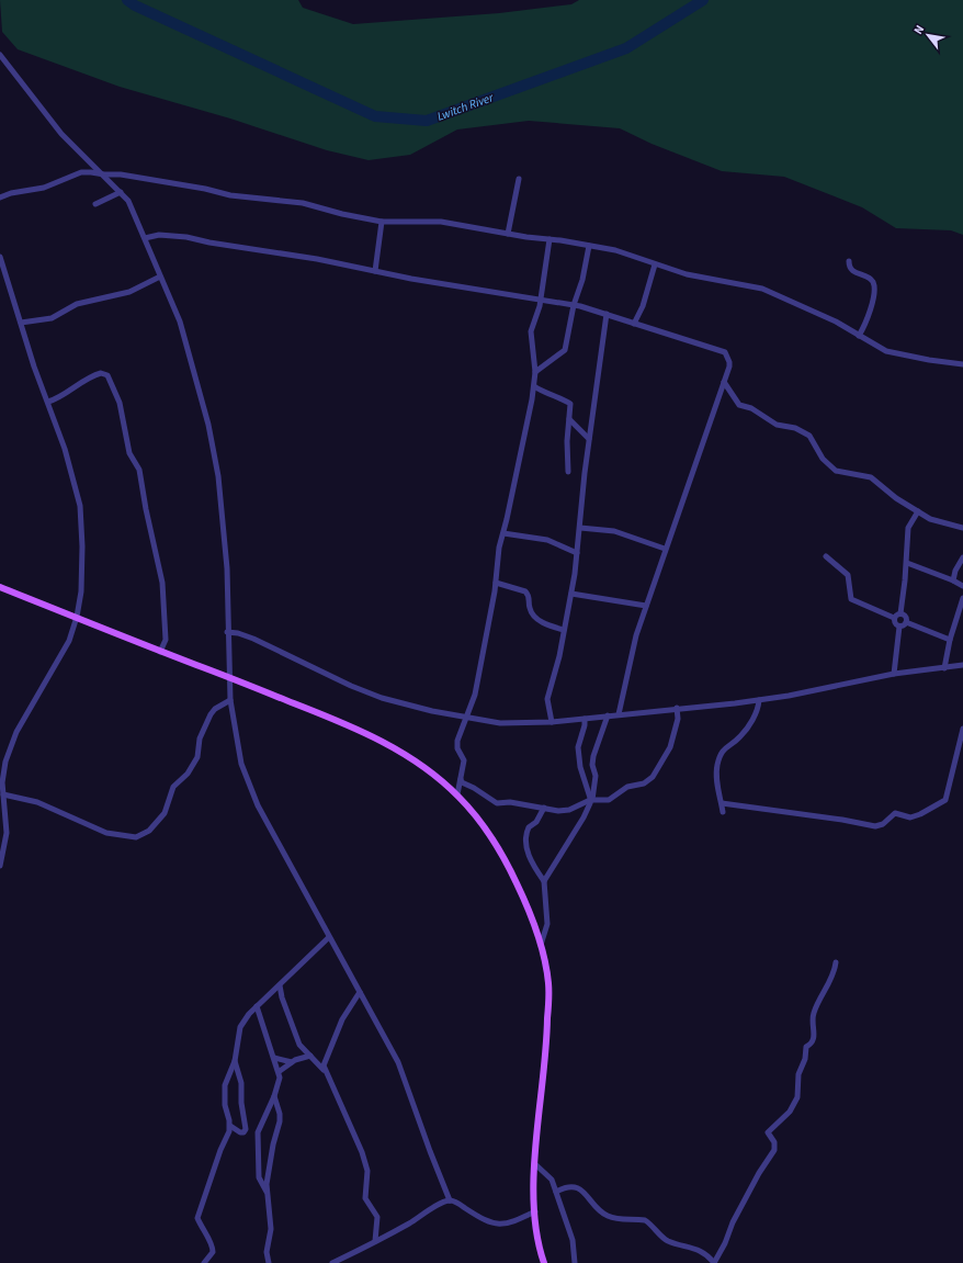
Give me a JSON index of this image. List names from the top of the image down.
{
  "water": ["Lwitch River"],
  "north": "top left"
}
